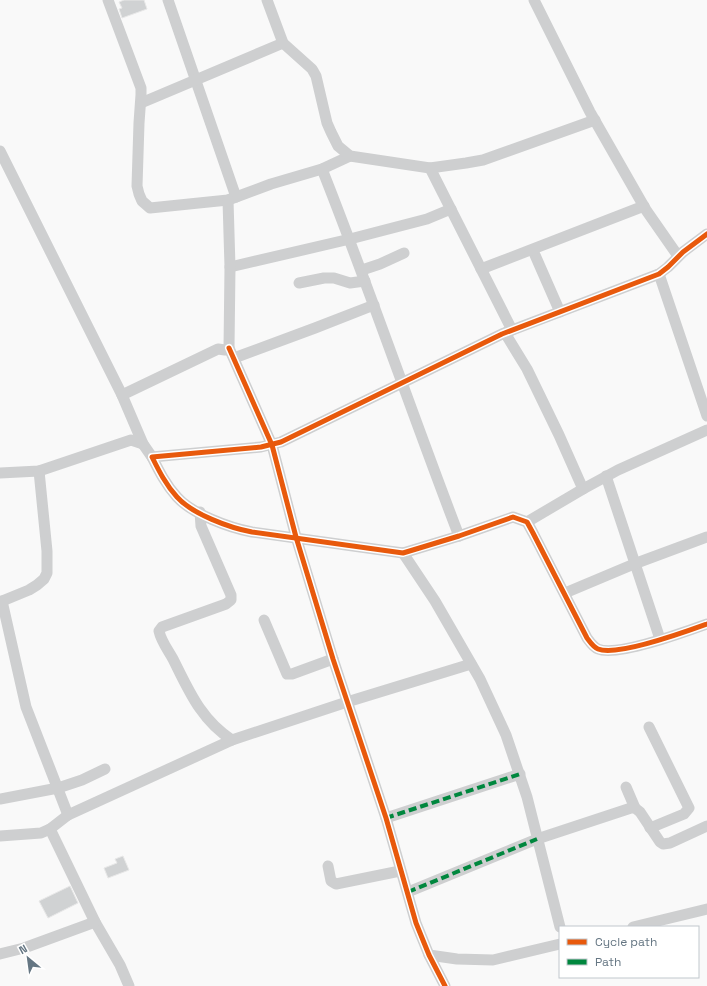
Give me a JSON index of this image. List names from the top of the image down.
{
  "legend": ["Cycle path", "Path"],
  "north": "top left"
}
